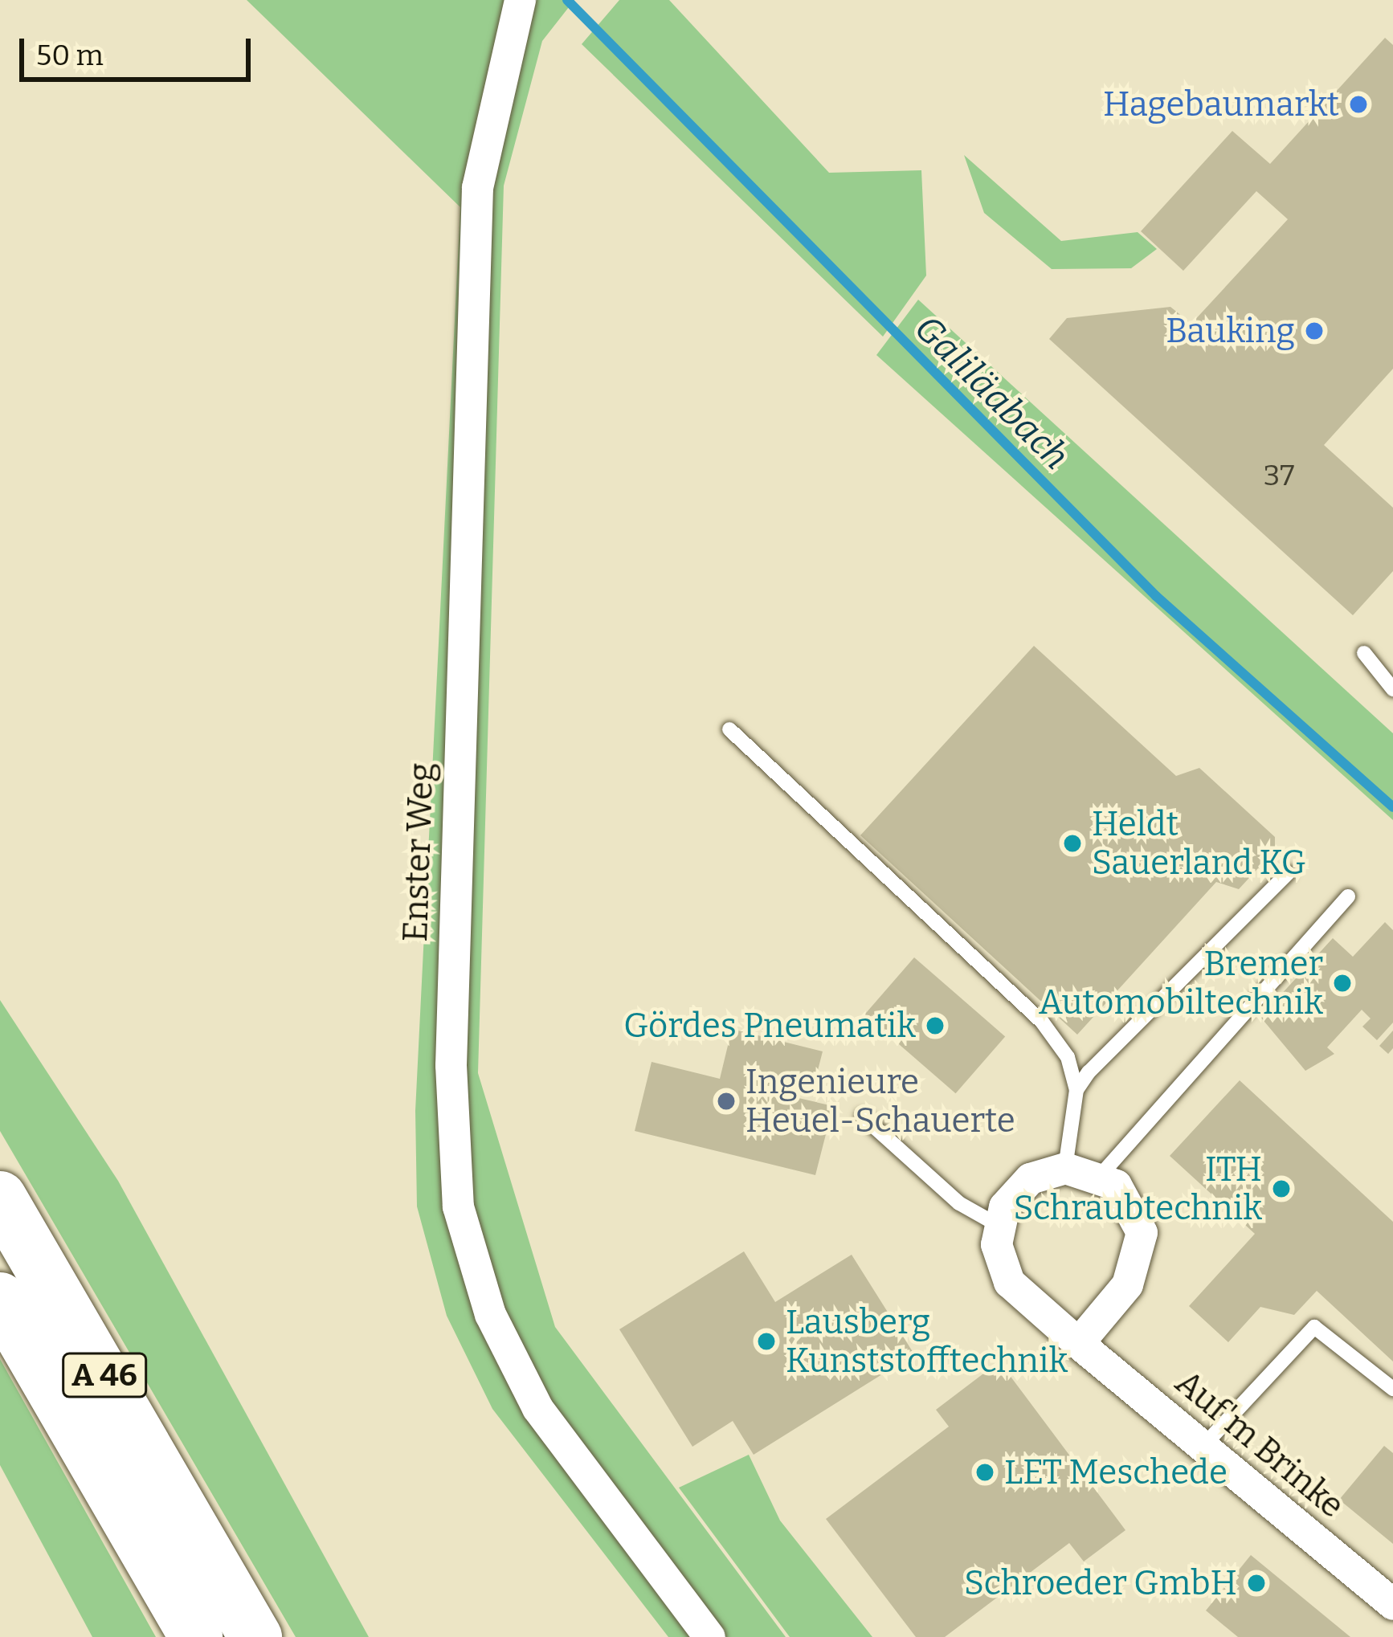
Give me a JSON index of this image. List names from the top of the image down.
{
  "streets": {
    "highway": ["A 46"],
    "street": ["Enster Weg", "Auf'm Brinke"]
  },
  "water": ["Galiläabach"],
  "places": [
    "Hagebaumarkt",
    "Bauking",
    "Heldt Sauerland KG",
    "Bremer Automobiltechnik",
    "Gördes Pneumatik",
    "Ingenieure Heuel-Schauerte",
    "ITH Schraubtechnik",
    "Lausberg Kunststofftechnik",
    "LET Meschede",
    "Schroeder GmbH"
  ],
  "house_numbers": ["37"],
  "scale_bar": "50 m"
}
